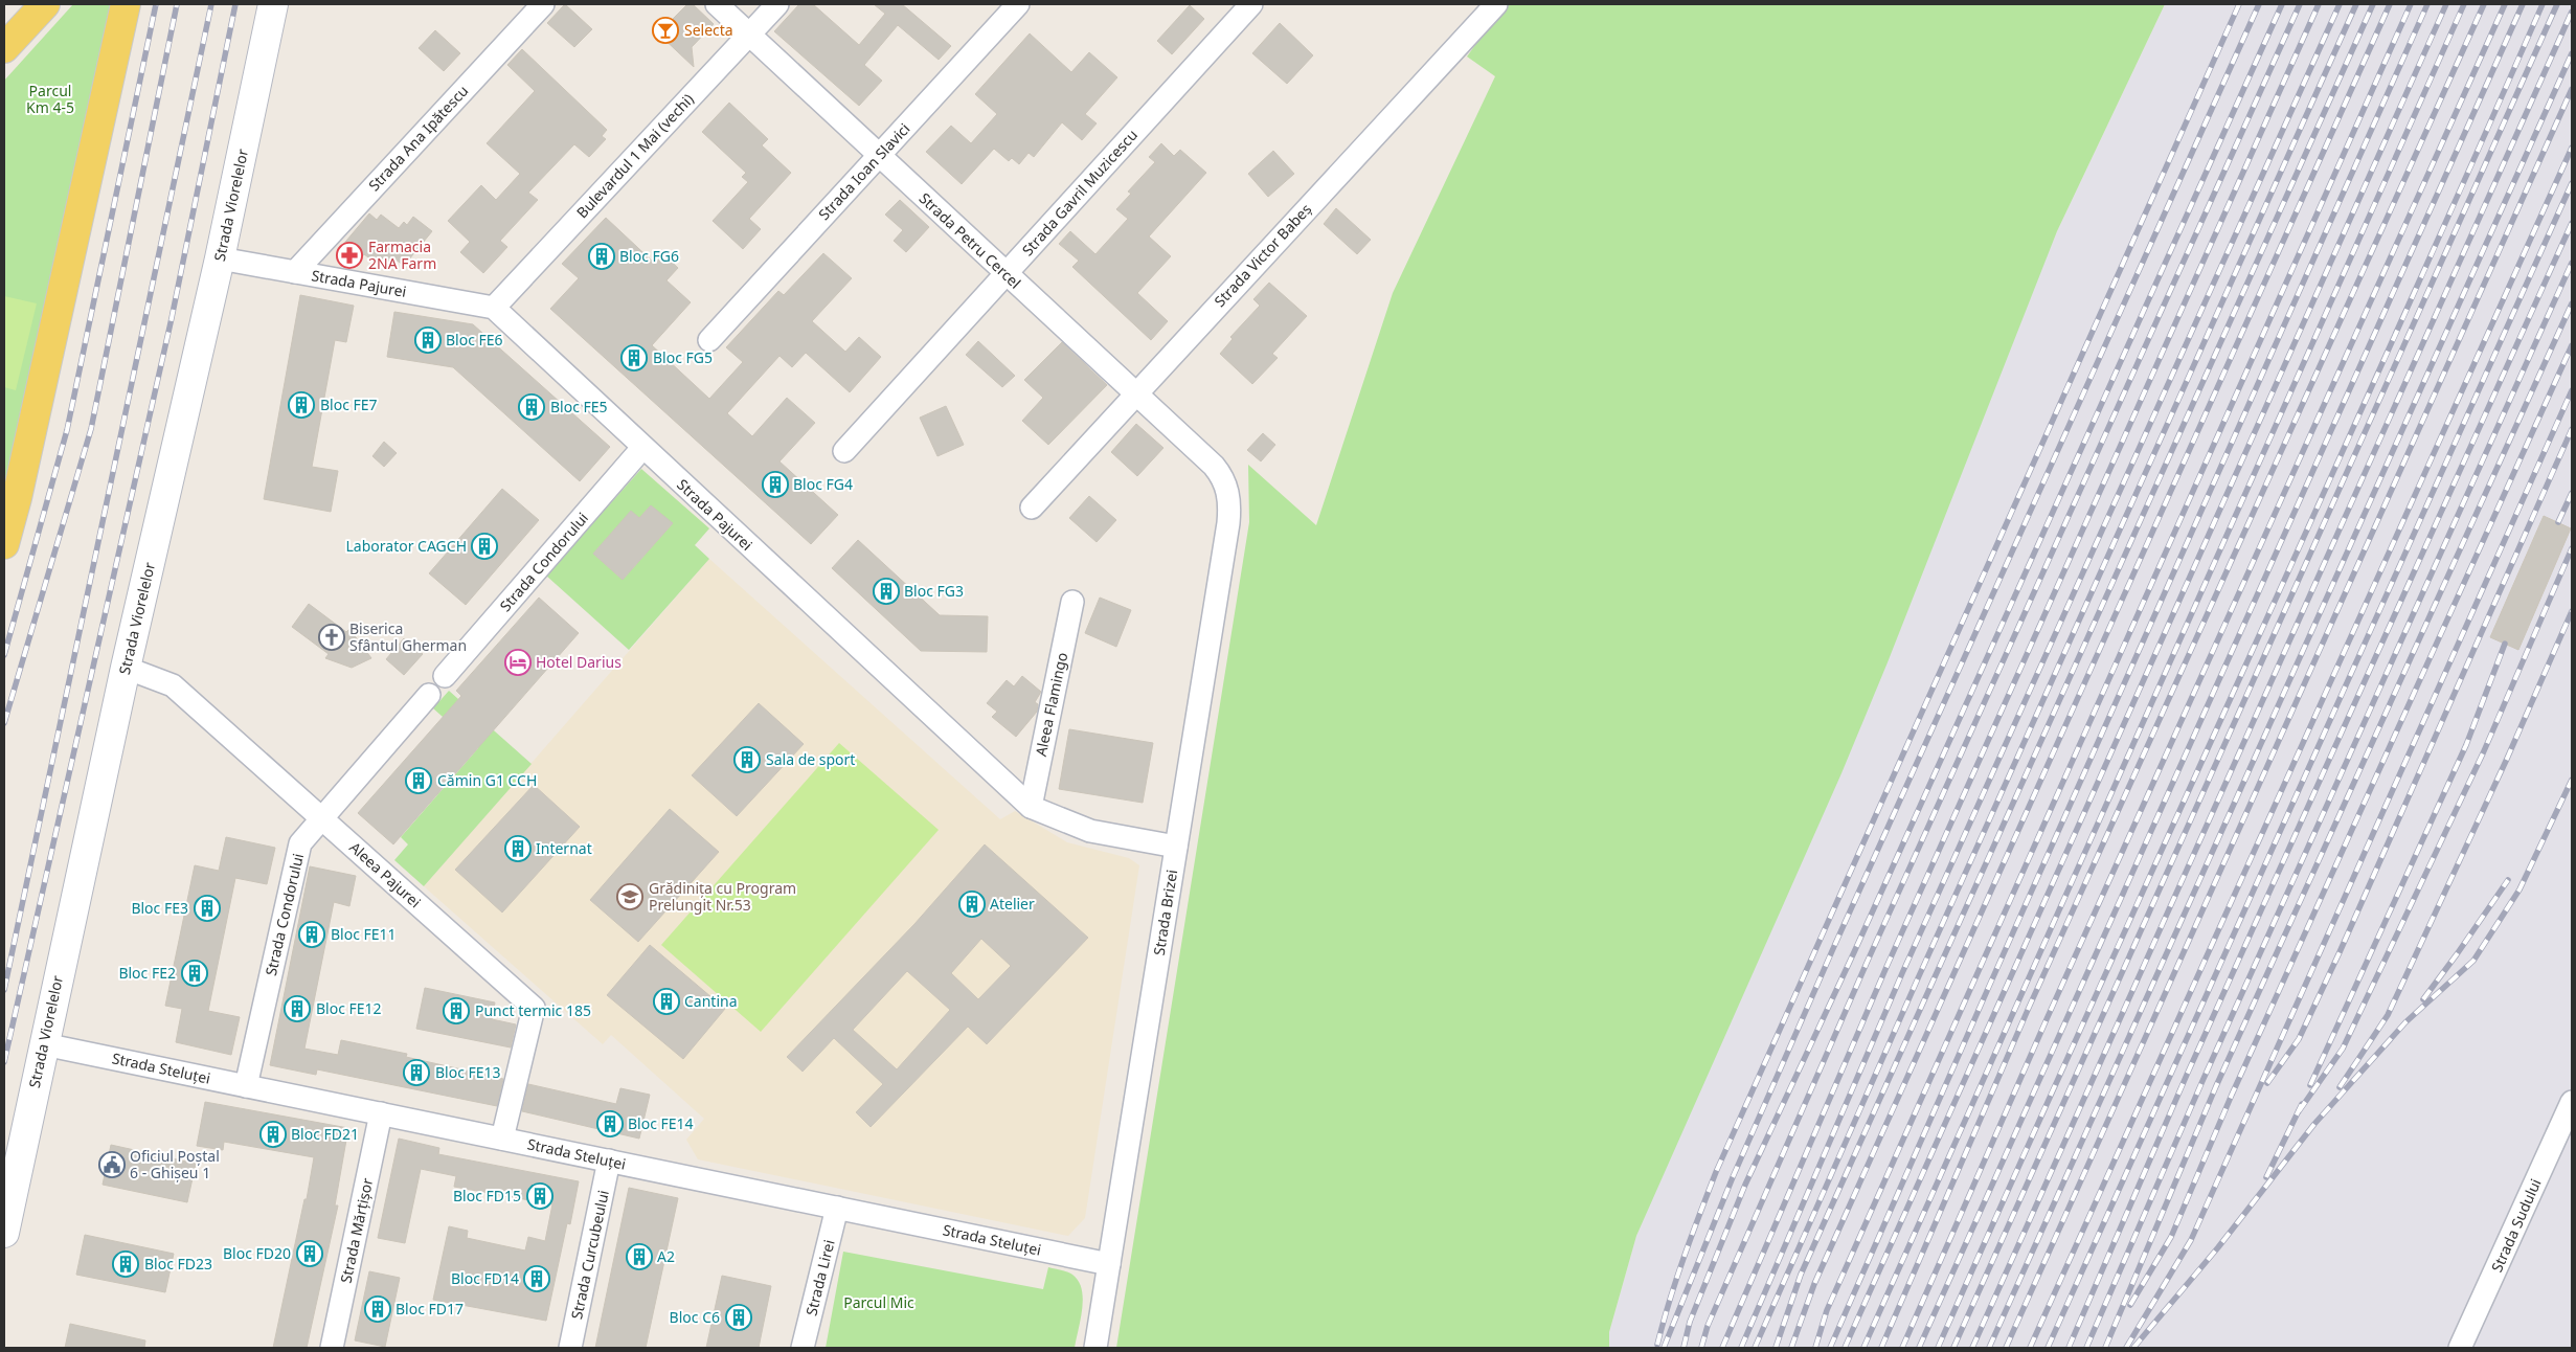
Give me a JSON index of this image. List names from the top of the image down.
{
  "streets": {
    "street": [
      "Strada Ana Ipătescu",
      "Bulevardul 1 Mai (vechi)",
      "Strada Ioan Slavici",
      "Strada Gavril Muzicescu",
      "Strada Viorelelor",
      "Strada Petru Cercel",
      "Strada Victor Babeș",
      "Strada Pajurei",
      "Strada Condorului",
      "Aleea Flamingo",
      "Aleea Pajurei",
      "Strada Brizei",
      "Strada Steluței",
      "Strada Sudului",
      "Strada Mărțișor",
      "Strada Curcubeului",
      "Strada Lirei"
    ]
  },
  "crossings": [
    ["Strada Ana Ipătescu", "Strada Pajurei"],
    ["Bulevardul 1 Mai (vechi)", "Strada Petru Cercel"],
    ["Bulevardul 1 Mai (vechi)", "Strada Pajurei"],
    ["Strada Ioan Slavici", "Strada Petru Cercel"],
    ["Strada Gavril Muzicescu", "Strada Petru Cercel"],
    ["Strada Viorelelor", "Strada Pajurei"],
    ["Strada Viorelelor", "Aleea Pajurei"],
    ["Strada Viorelelor", "Strada Steluței"],
    ["Strada Petru Cercel", "Strada Victor Babeș"],
    ["Strada Petru Cercel", "Strada Brizei"],
    ["Strada Pajurei", "Strada Condorului"],
    ["Strada Pajurei", "Aleea Flamingo"],
    ["Strada Pajurei", "Strada Brizei"],
    ["Strada Condorului", "Aleea Pajurei"],
    ["Strada Condorului", "Strada Steluței"],
    ["Aleea Pajurei", "Strada Steluței"],
    ["Strada Brizei", "Strada Steluței"],
    ["Strada Steluței", "Strada Mărțișor"],
    ["Strada Steluței", "Strada Curcubeului"],
    ["Strada Steluței", "Strada Lirei"]
  ],
  "parks": ["Parcul Km 4-5", "Parcul Mic"],
  "places": {
    "bar": ["Selecta"],
    "pharmacy": ["Farmacia 2NA Farm"],
    "building": [
      "Bloc FG6",
      "Bloc FE6",
      "Bloc FG5",
      "Bloc FE7",
      "Bloc FE5",
      "Bloc FG4",
      "Laborator CAGCH",
      "Bloc FG3",
      "Sala de sport",
      "Cămin G1 CCH",
      "Internat",
      "Atelier",
      "Bloc FE3",
      "Bloc FE11",
      "Bloc FE2",
      "Cantina",
      "Bloc FE12",
      "Punct termic 185",
      "Bloc FE13",
      "Bloc FE14",
      "Bloc FD21",
      "Bloc FD15",
      "Bloc FD20",
      "A2",
      "Bloc FD23",
      "Bloc FD14",
      "Bloc FD17",
      "Bloc C6"
    ],
    "church": ["Biserica Sfântul Gherman"],
    "hotel": ["Hotel Darius"],
    "school or university": ["Grădinița cu Program Prelungit Nr.53"],
    "public building": ["Oficiul Poștal 6 - Ghișeu 1"]
  }
}
